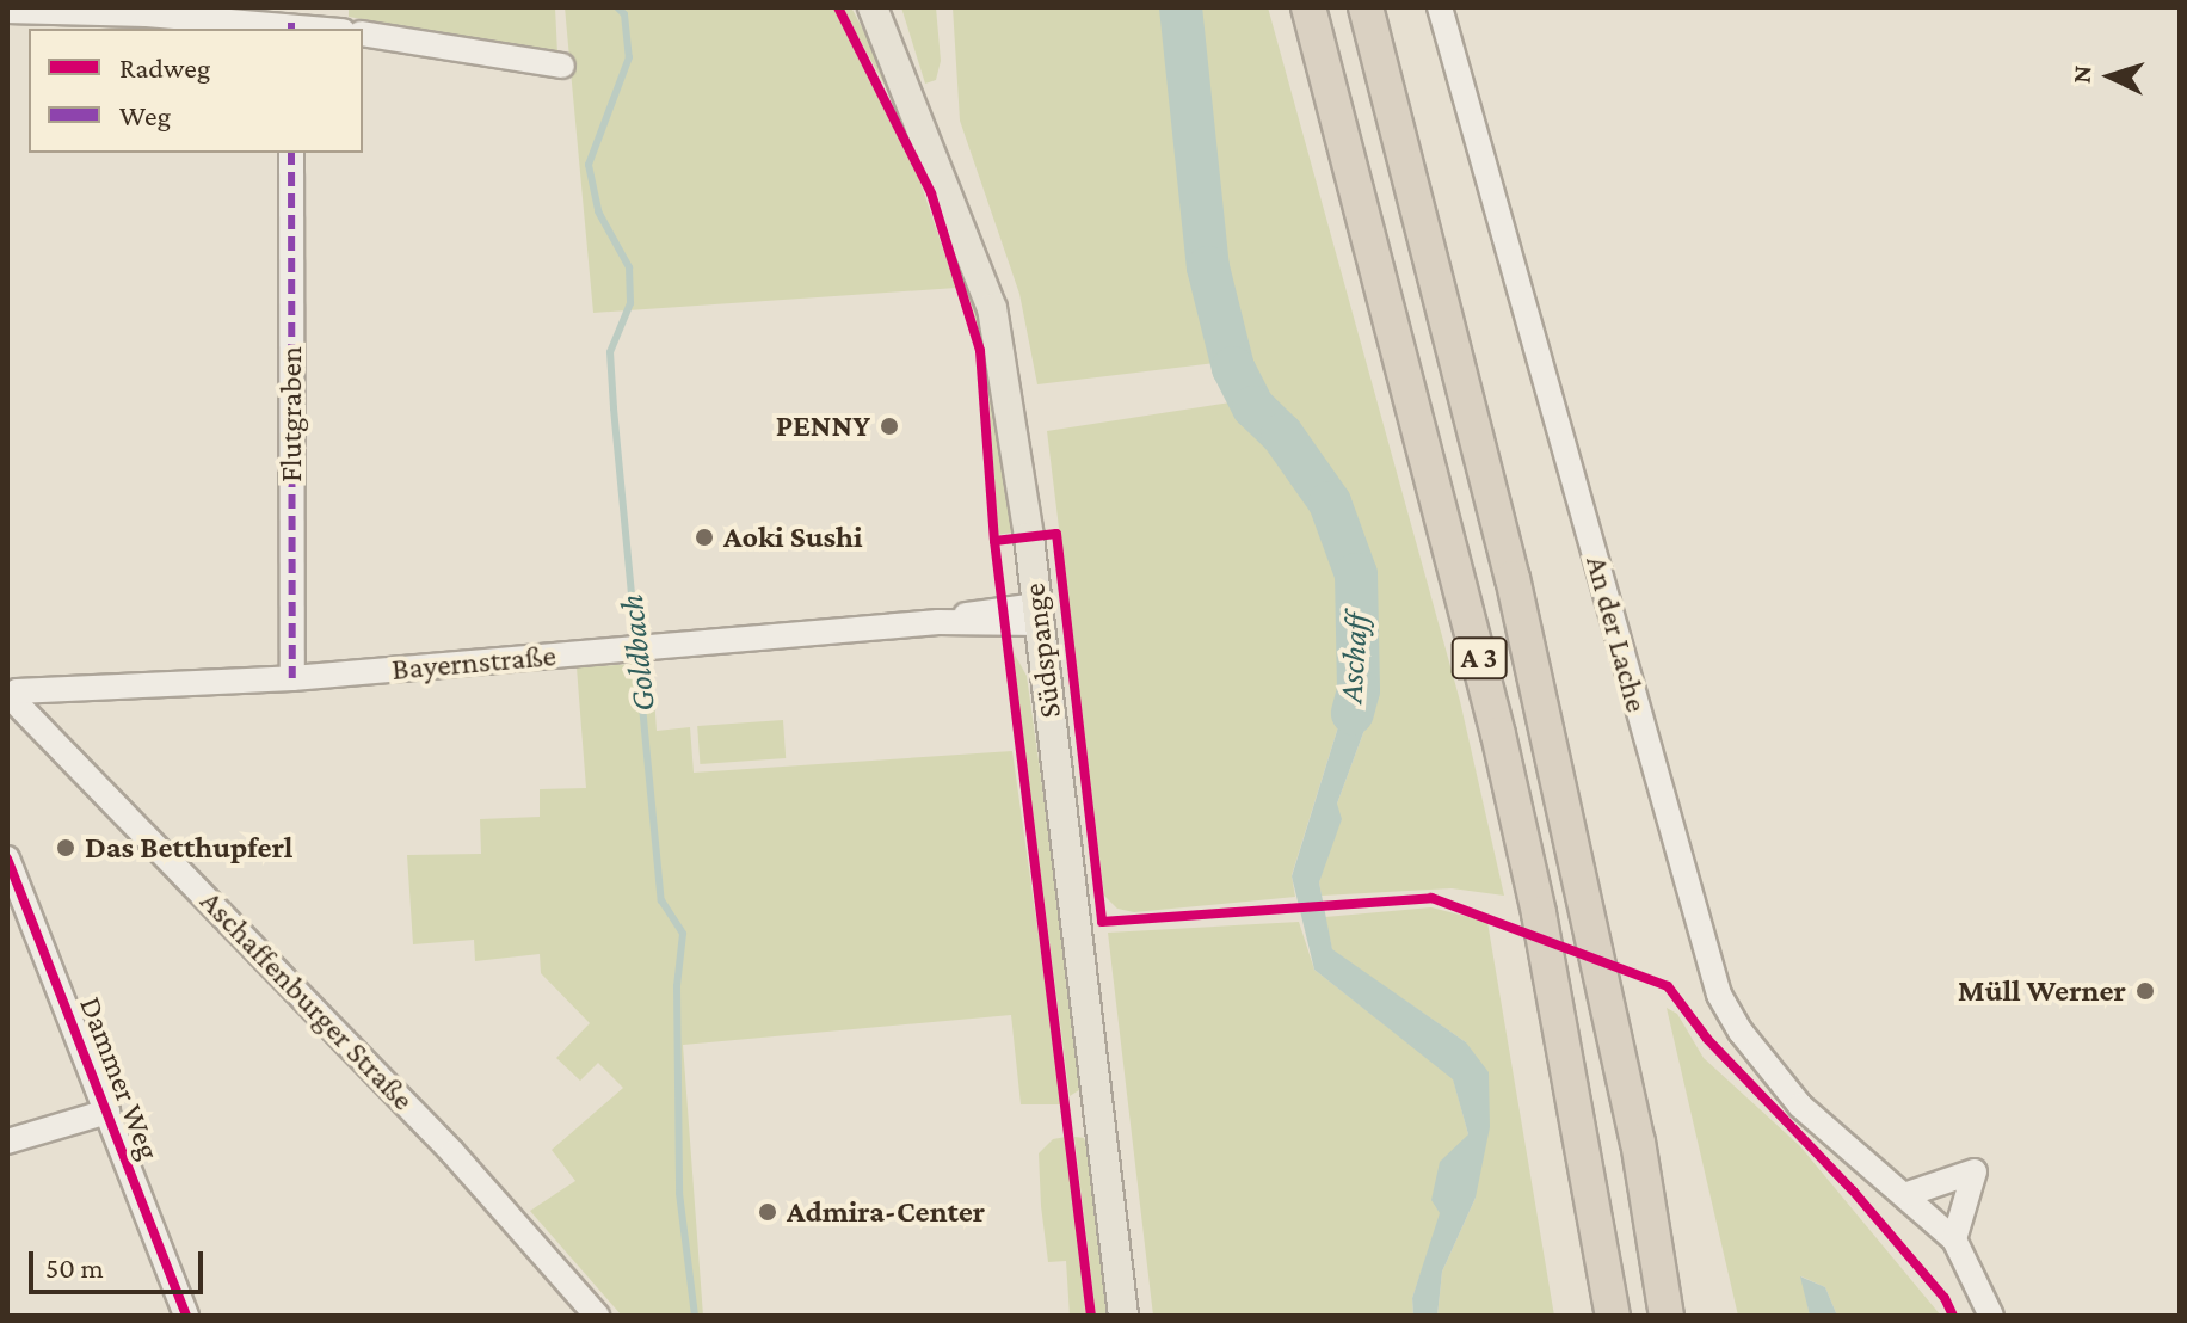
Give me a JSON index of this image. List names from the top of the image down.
{
  "streets": {
    "highway": ["A 3"],
    "main road": ["Südspange"],
    "street": [
      "Flutgraben",
      "An der Lache",
      "Bayernstraße",
      "Aschaffenburger Straße",
      "Dammer Weg"
    ]
  },
  "crossings": [
    ["Flutgraben", "Bayernstraße"],
    ["Südspange", "Bayernstraße"],
    ["Bayernstraße", "Aschaffenburger Straße"]
  ],
  "water": ["Goldbach", "Aschaff"],
  "places": [
    "PENNY",
    "Aoki Sushi",
    "Das Betthupferl",
    "Müll Werner",
    "Admira-Center"
  ],
  "legend": ["Radweg", "Weg"],
  "scale_bar": "50 m",
  "north": "left"
}
